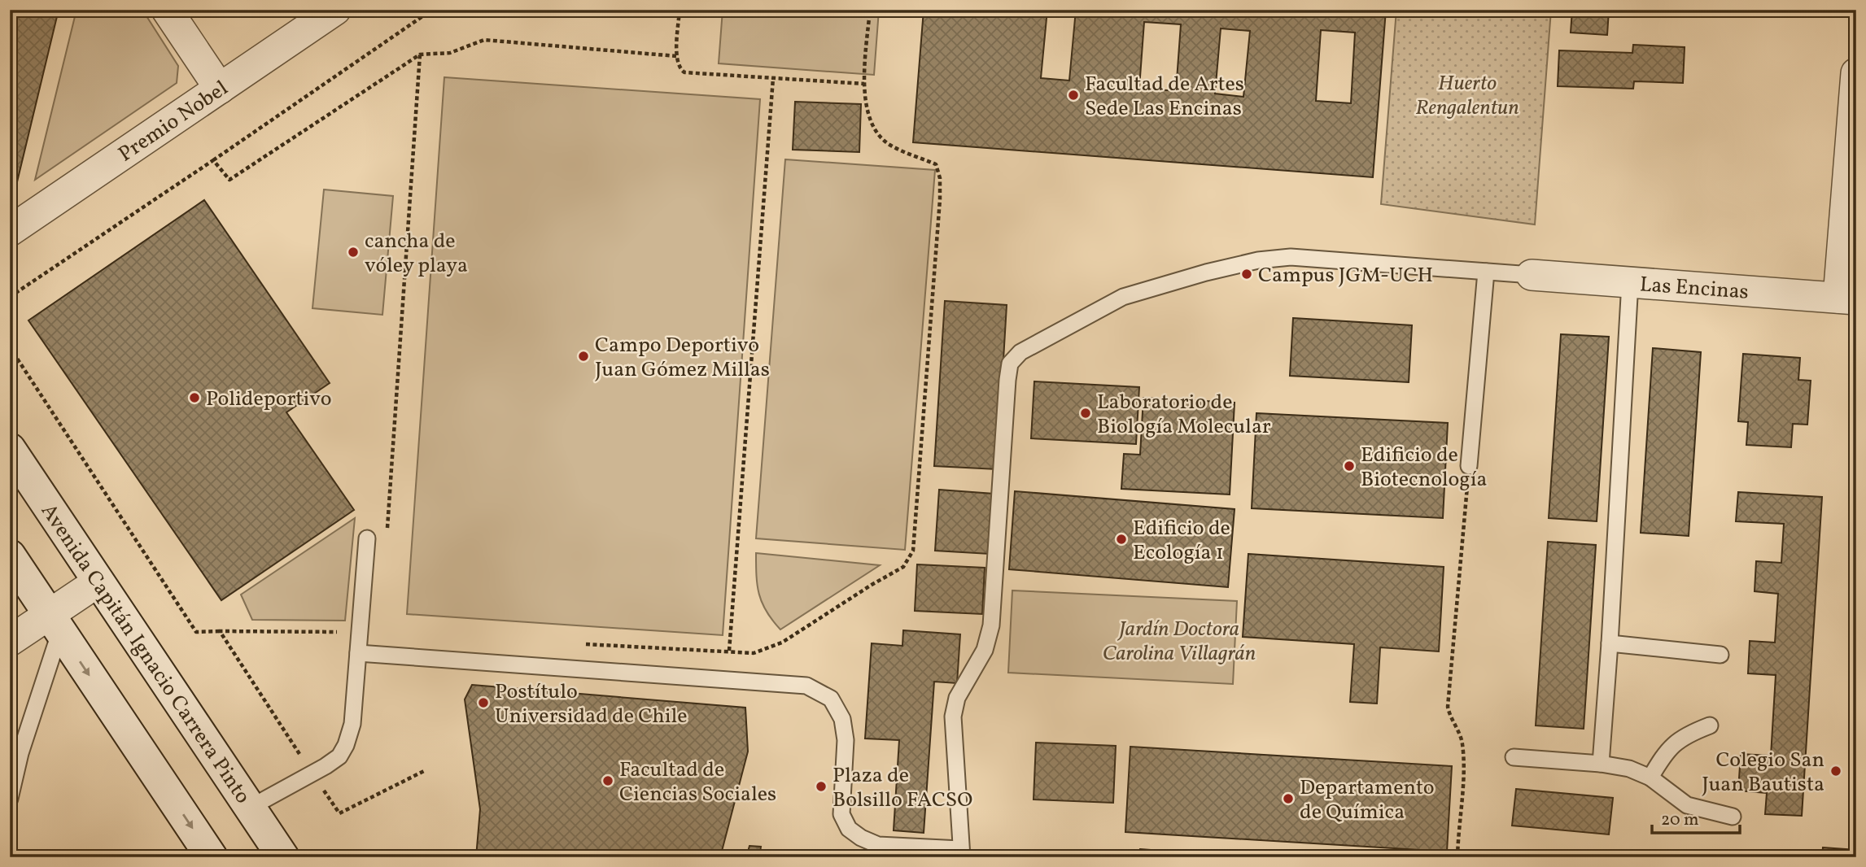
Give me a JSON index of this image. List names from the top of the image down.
{
  "streets": {
    "street": ["Premio Nobel", "Las Encinas", "Avenida Capitán Ignacio Carrera Pinto"]
  },
  "parks": ["Huerto Rengalentun", "Jardín Doctora Carolina Villagrán"],
  "places": [
    "Facultad de Artes Sede Las Encinas",
    "cancha de vóley playa",
    "Campus JGM-UCH",
    "Campo Deportivo Juan Gómez Millas",
    "Polideportivo",
    "Laboratorio de Biología Molecular",
    "Edificio de Biotecnología",
    "Edificio de Ecología 1",
    "Postítulo Universidad de Chile",
    "Colegio San Juan Bautista",
    "Facultad de Ciencias Sociales",
    "Plaza de Bolsillo FACSO",
    "Departamento de Química"
  ],
  "scale_bar": "20 m"
}
